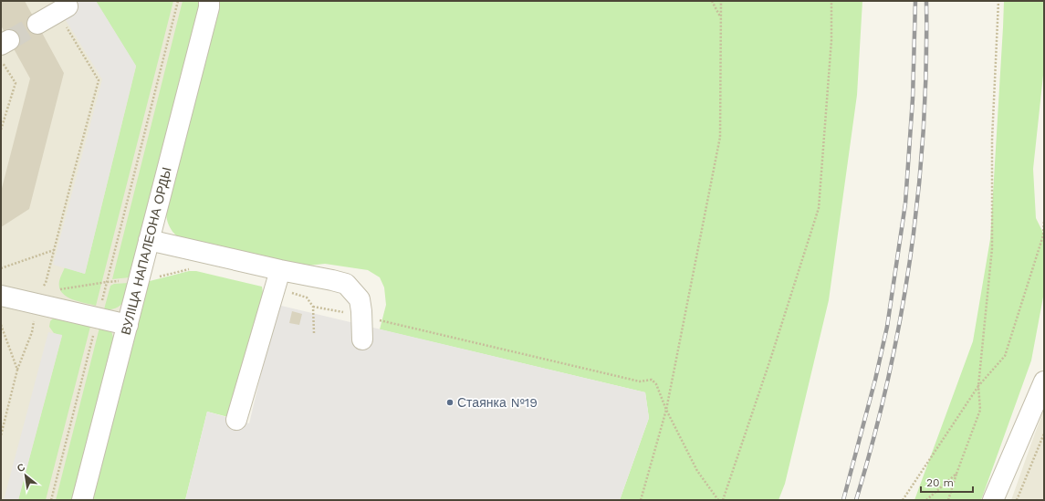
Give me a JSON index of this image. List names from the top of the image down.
{
  "streets": {
    "street": ["ВУЛІЦА НАПАЛЕОНА ОРДЫ"]
  },
  "places": ["Стаянка №19"],
  "scale_bar": "20 m",
  "north": "top left"
}
